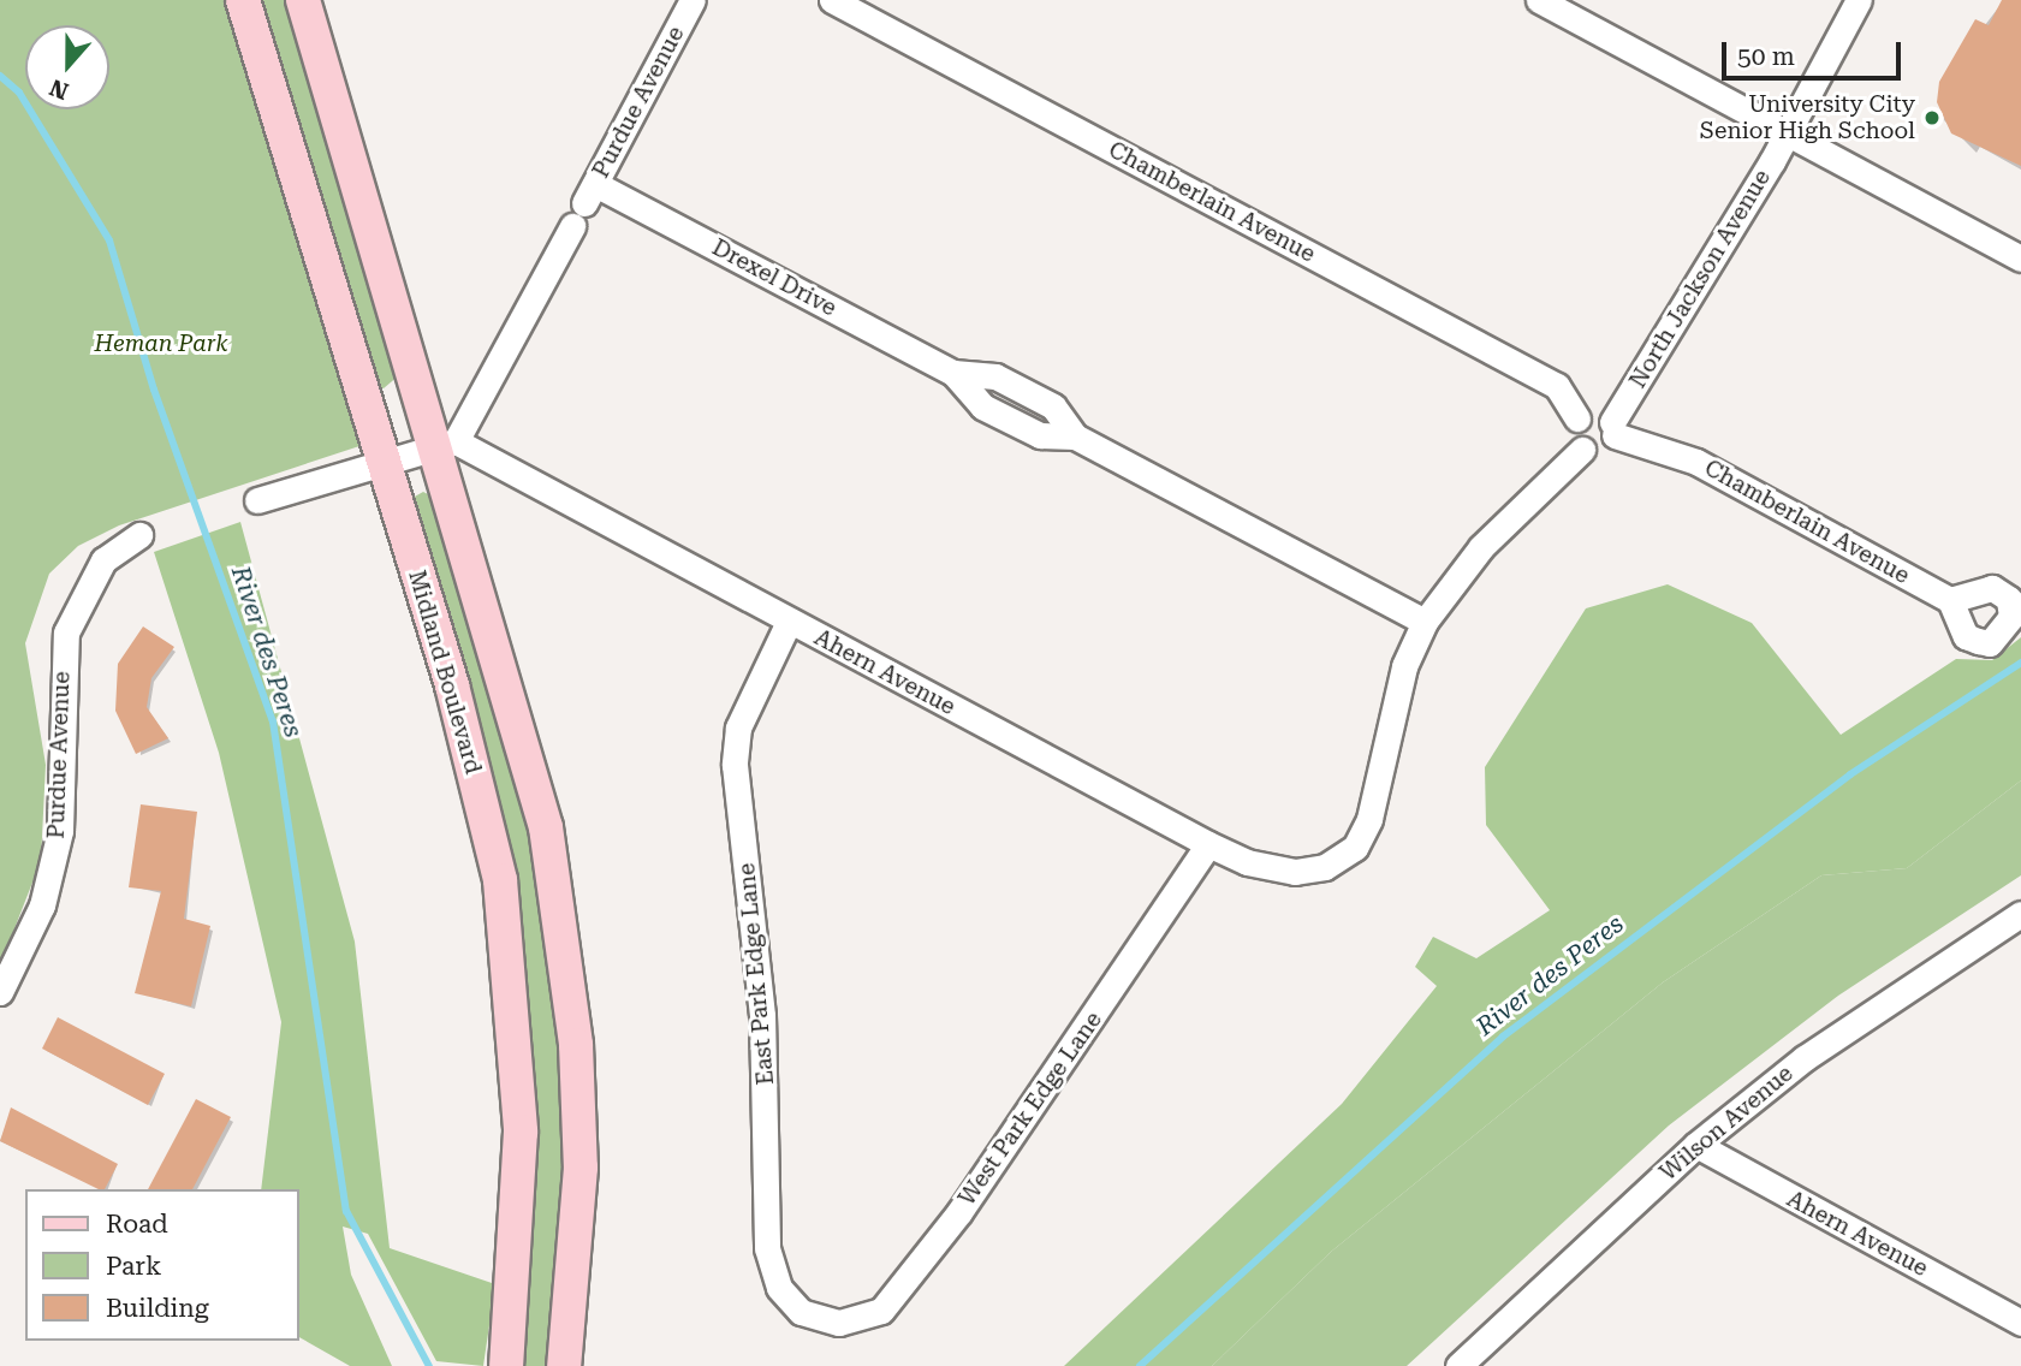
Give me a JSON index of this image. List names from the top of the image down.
{
  "streets": {
    "main road": ["Midland Boulevard"],
    "street": [
      "Purdue Avenue",
      "Chamberlain Avenue",
      "Drexel Drive",
      "North Jackson Avenue",
      "Ahern Avenue",
      "East Park Edge Lane",
      "West Park Edge Lane",
      "Wilson Avenue"
    ]
  },
  "crossings": [
    ["Purdue Avenue", "Drexel Drive"],
    ["Purdue Avenue", "Ahern Avenue"],
    ["Chamberlain Avenue", "North Jackson Avenue"],
    ["Drexel Drive", "Ahern Avenue"],
    ["Ahern Avenue", "East Park Edge Lane"],
    ["Ahern Avenue", "West Park Edge Lane"],
    ["Ahern Avenue", "Wilson Avenue"],
    ["East Park Edge Lane", "West Park Edge Lane"]
  ],
  "water": ["River des Peres"],
  "parks": ["Heman Park"],
  "places": ["University City Senior High School"],
  "legend": ["Road", "Park", "Building"],
  "scale_bar": "50 m",
  "north": "bottom"
}
